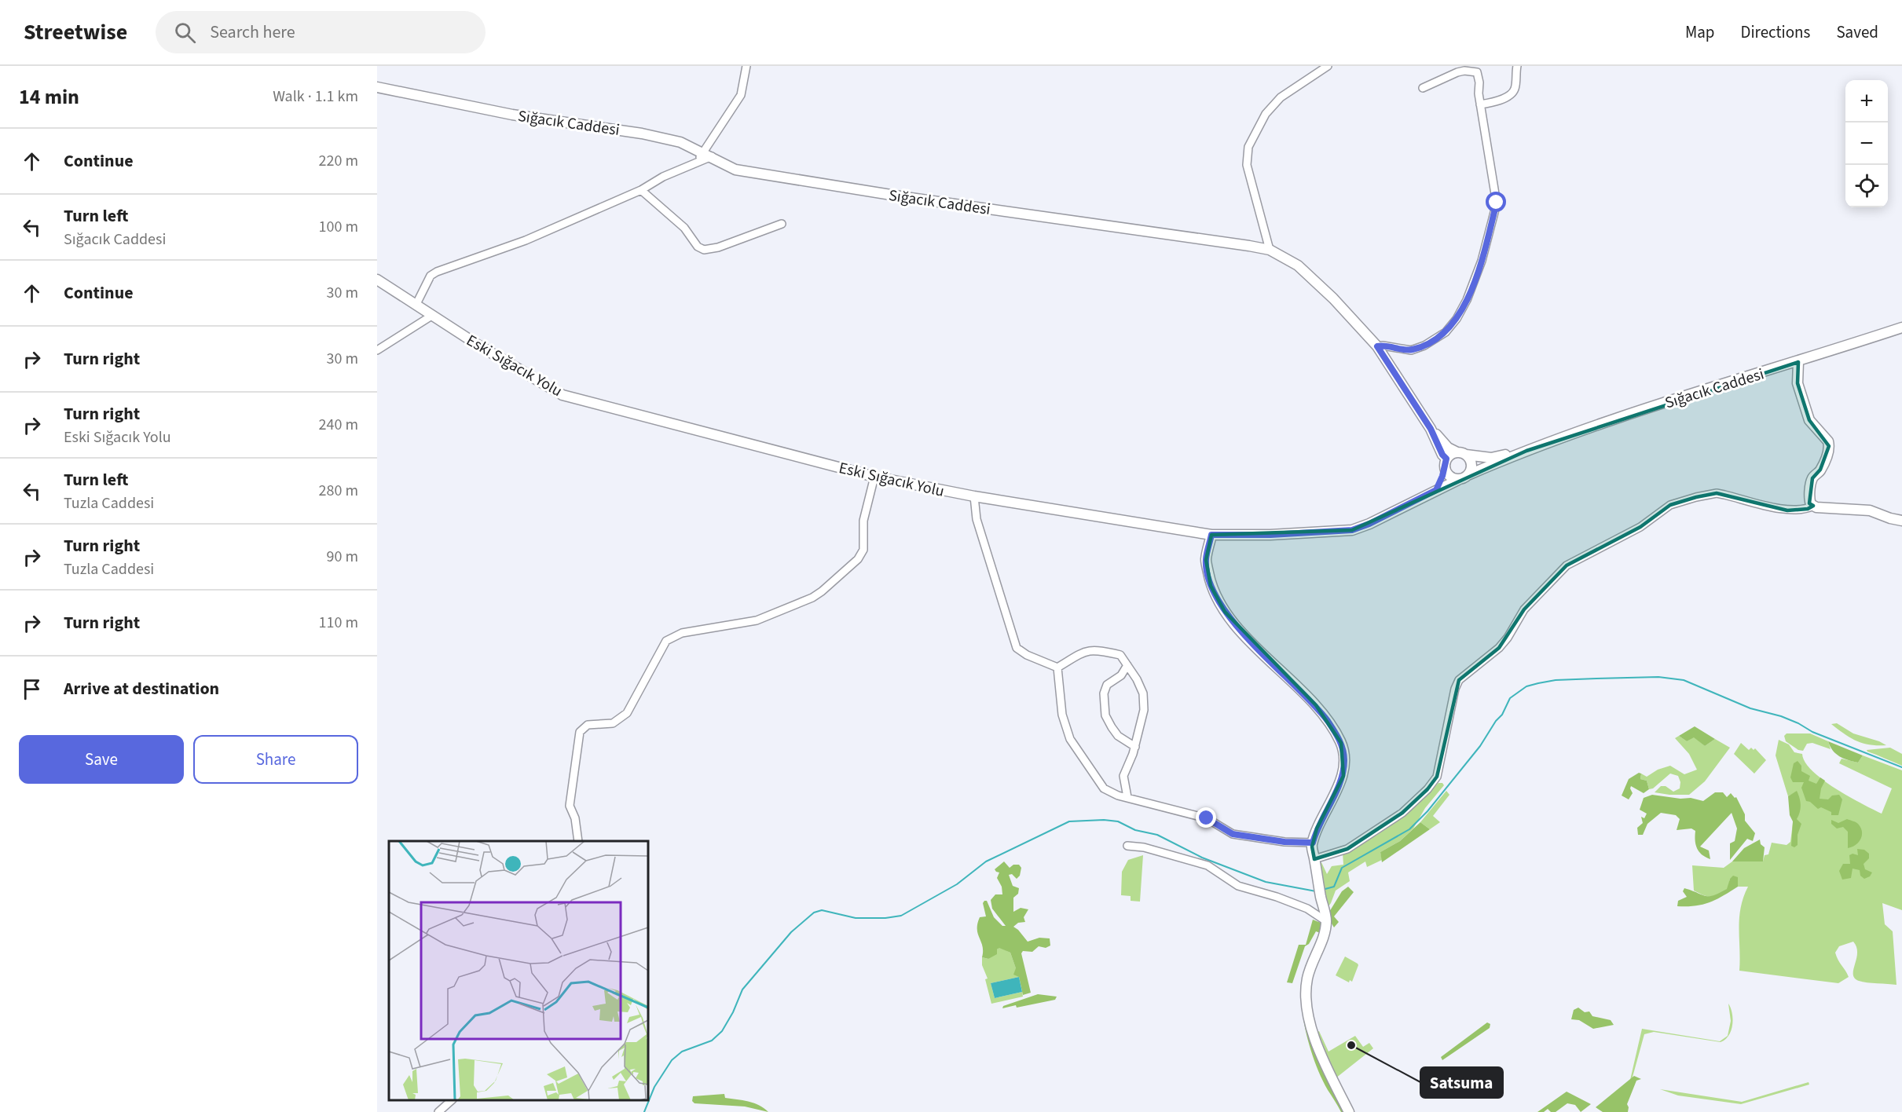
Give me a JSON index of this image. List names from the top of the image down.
{
  "streets": {
    "main road": ["Sığacık Caddesi", "Eski Sığacık Yolu"]
  },
  "crossings": [
    ["Sığacık Caddesi", "Eski Sığacık Yolu"]
  ],
  "places": ["Satsuma"],
  "page": {
    "header": "Streetwise",
    "search": "Search here",
    "nav": ["Map", "Directions", "Saved"],
    "heading": ["14 min", "Walk · 1.1 km"],
    "map_buttons": ["+", "−"],
    "list": [
      ["Continue", "220 m"],
      ["Turn left", "Sığacık Caddesi", "100 m"],
      ["Continue", "30 m"],
      ["Turn right", "30 m"],
      ["Turn right", "Eski Sığacık Yolu", "240 m"],
      ["Turn left", "Tuzla Caddesi", "280 m"],
      ["Turn right", "Tuzla Caddesi", "90 m"],
      ["Turn right", "110 m"],
      "Arrive at destination"
    ],
    "buttons": ["Save", "Share"]
  }
}
